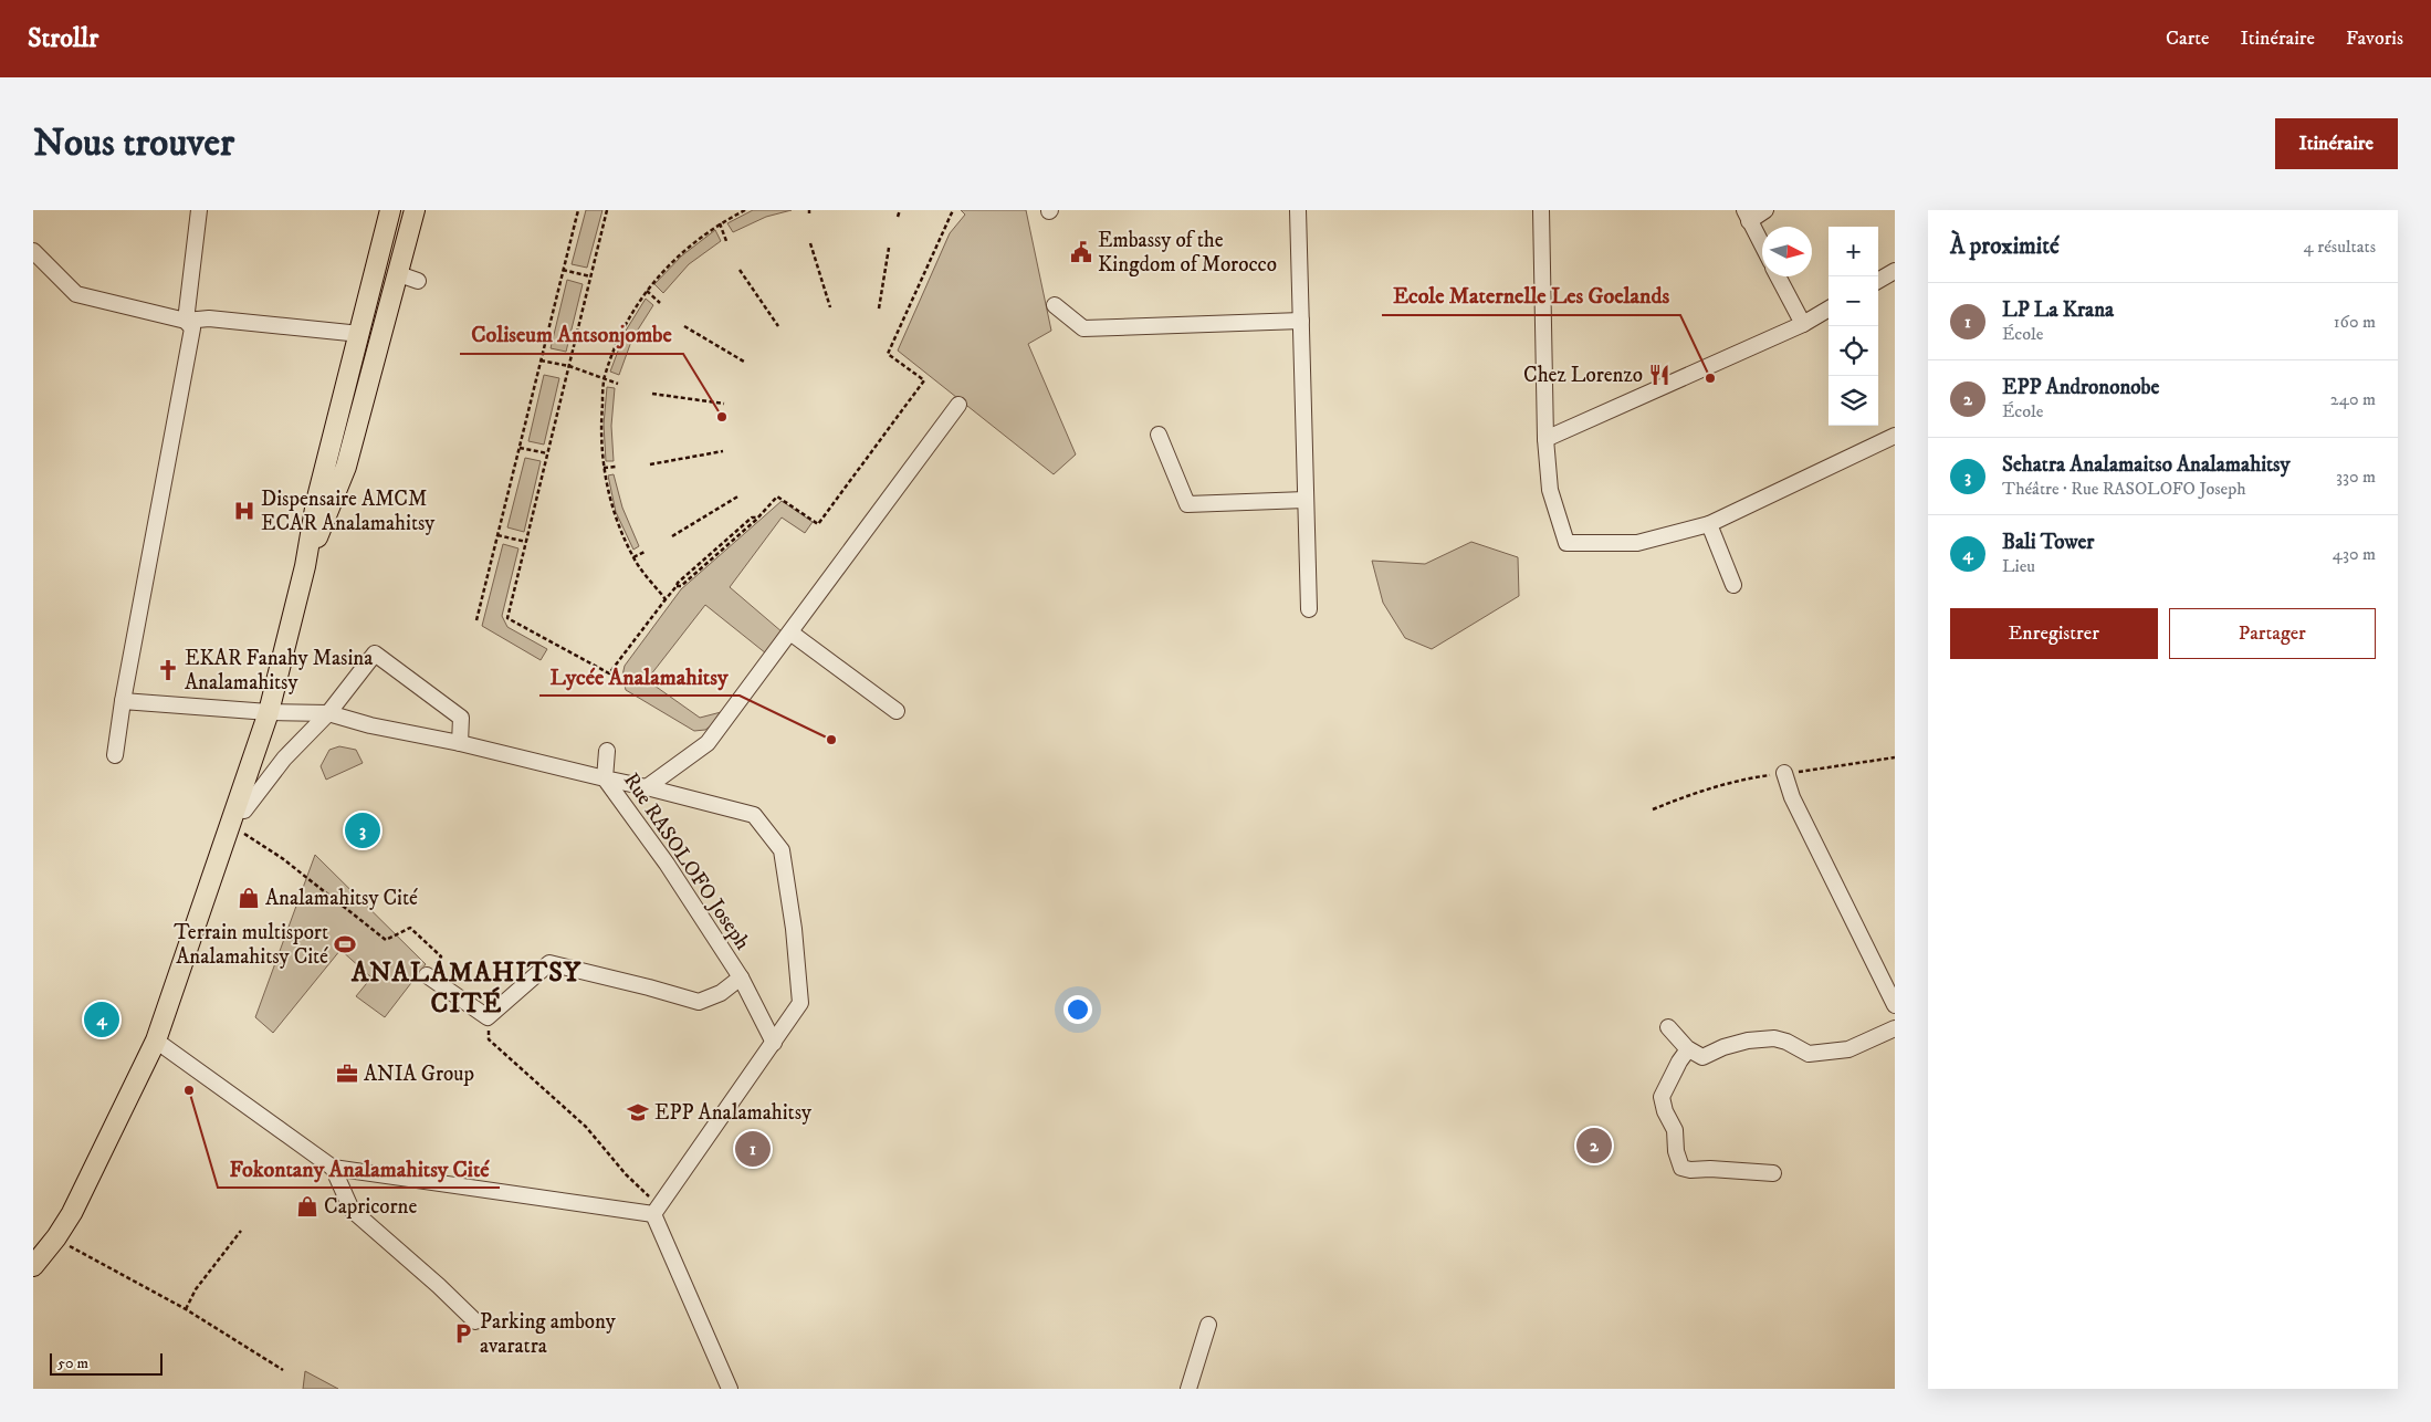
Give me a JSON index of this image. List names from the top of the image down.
{
  "streets": {
    "street": ["Rue RASOLOFO Joseph"]
  },
  "districts": ["ANALAMAHITSY CITÉ"],
  "places": {
    "public building": ["Embassy of the Kingdom of Morocco"],
    "restaurant": ["Chez Lorenzo"],
    "other": [
      "Ecole Maternelle Les Goelands",
      "Coliseum Antsonjombe",
      "Lycée Analamahitsy",
      "Fokontany Analamahitsy Cité"
    ],
    "hospital": ["Dispensaire AMCM ECAR Analamahitsy"],
    "church": ["EKAR Fanahy Masina Analamahitsy"],
    "shop": ["Analamahitsy Cité", "Capricorne"],
    "sports": ["Terrain multisport Analamahitsy Cité"],
    "office": ["ANIA Group"],
    "school or university": ["EPP Analamahitsy"],
    "parking": ["Parking ambony avaratra"]
  },
  "scale_bar": "50 m",
  "north": "right",
  "page": {
    "header": "Strollr",
    "nav": ["Carte", "Itinéraire", "Favoris"],
    "buttons": [
      "Itinéraire",
      ["Enregistrer", "Partager"]
    ],
    "title": "Nous trouver",
    "heading": ["À proximité", "4 résultats"],
    "map_buttons": ["+", "−"],
    "list": [
      {
        "mark": "1",
        "name": "LP La Krana",
        "note": "École",
        "value": "160 m"
      },
      {
        "mark": "2",
        "name": "EPP Andrononobe",
        "note": "École",
        "value": "240 m"
      },
      {
        "mark": "3",
        "name": "Sehatra Analamaitso Analamahitsy",
        "note": "Théâtre · Rue RASOLOFO Joseph",
        "value": "330 m"
      },
      {
        "mark": "4",
        "name": "Bali Tower",
        "note": "Lieu",
        "value": "430 m"
      }
    ],
    "pins": [
      "3",
      "4",
      "2",
      "1"
    ],
    "scale": "50 m"
  }
}
